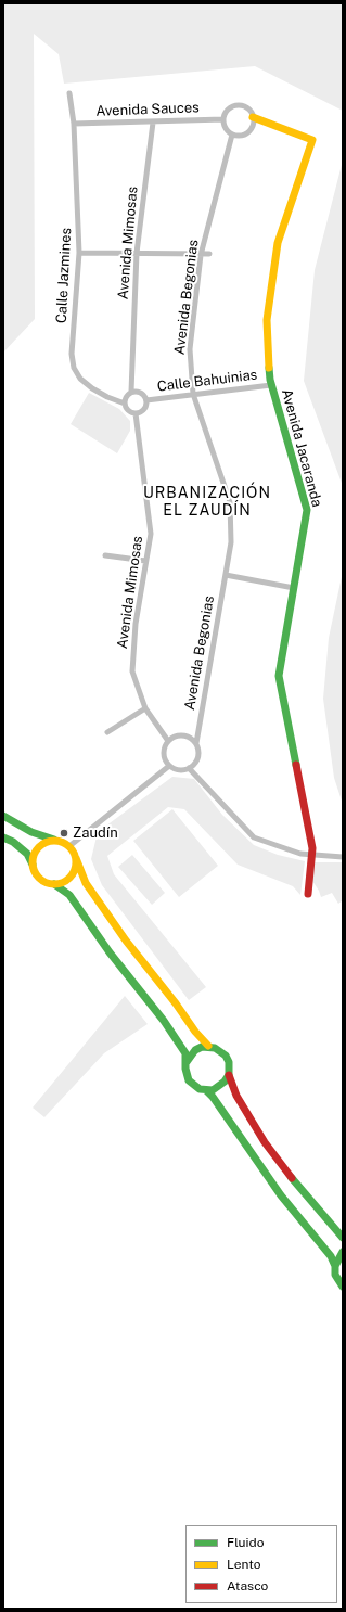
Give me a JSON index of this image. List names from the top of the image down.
{
  "streets": {
    "main road": ["Avenida Jacaranda"],
    "street": [
      "Avenida Sauces",
      "Avenida Mimosas",
      "Calle Jazmines",
      "Avenida Begonias",
      "Calle Bahuinias"
    ]
  },
  "crossings": [
    ["Avenida Sauces", "Avenida Mimosas"],
    ["Avenida Sauces", "Calle Jazmines"],
    ["Avenida Sauces", "Avenida Begonias"],
    ["Avenida Sauces", "Avenida Jacaranda"],
    ["Avenida Mimosas", "Calle Jazmines"],
    ["Avenida Mimosas", "Avenida Begonias"],
    ["Avenida Mimosas", "Calle Bahuinias"],
    ["Calle Jazmines", "Calle Bahuinias"],
    ["Avenida Begonias", "Calle Bahuinias"],
    ["Avenida Begonias", "Avenida Jacaranda"],
    ["Calle Bahuinias", "Avenida Jacaranda"]
  ],
  "districts": ["URBANIZACIÓN EL ZAUDÍN"],
  "places": ["Zaudín"],
  "legend": ["Fluido", "Lento", "Atasco"]
}
